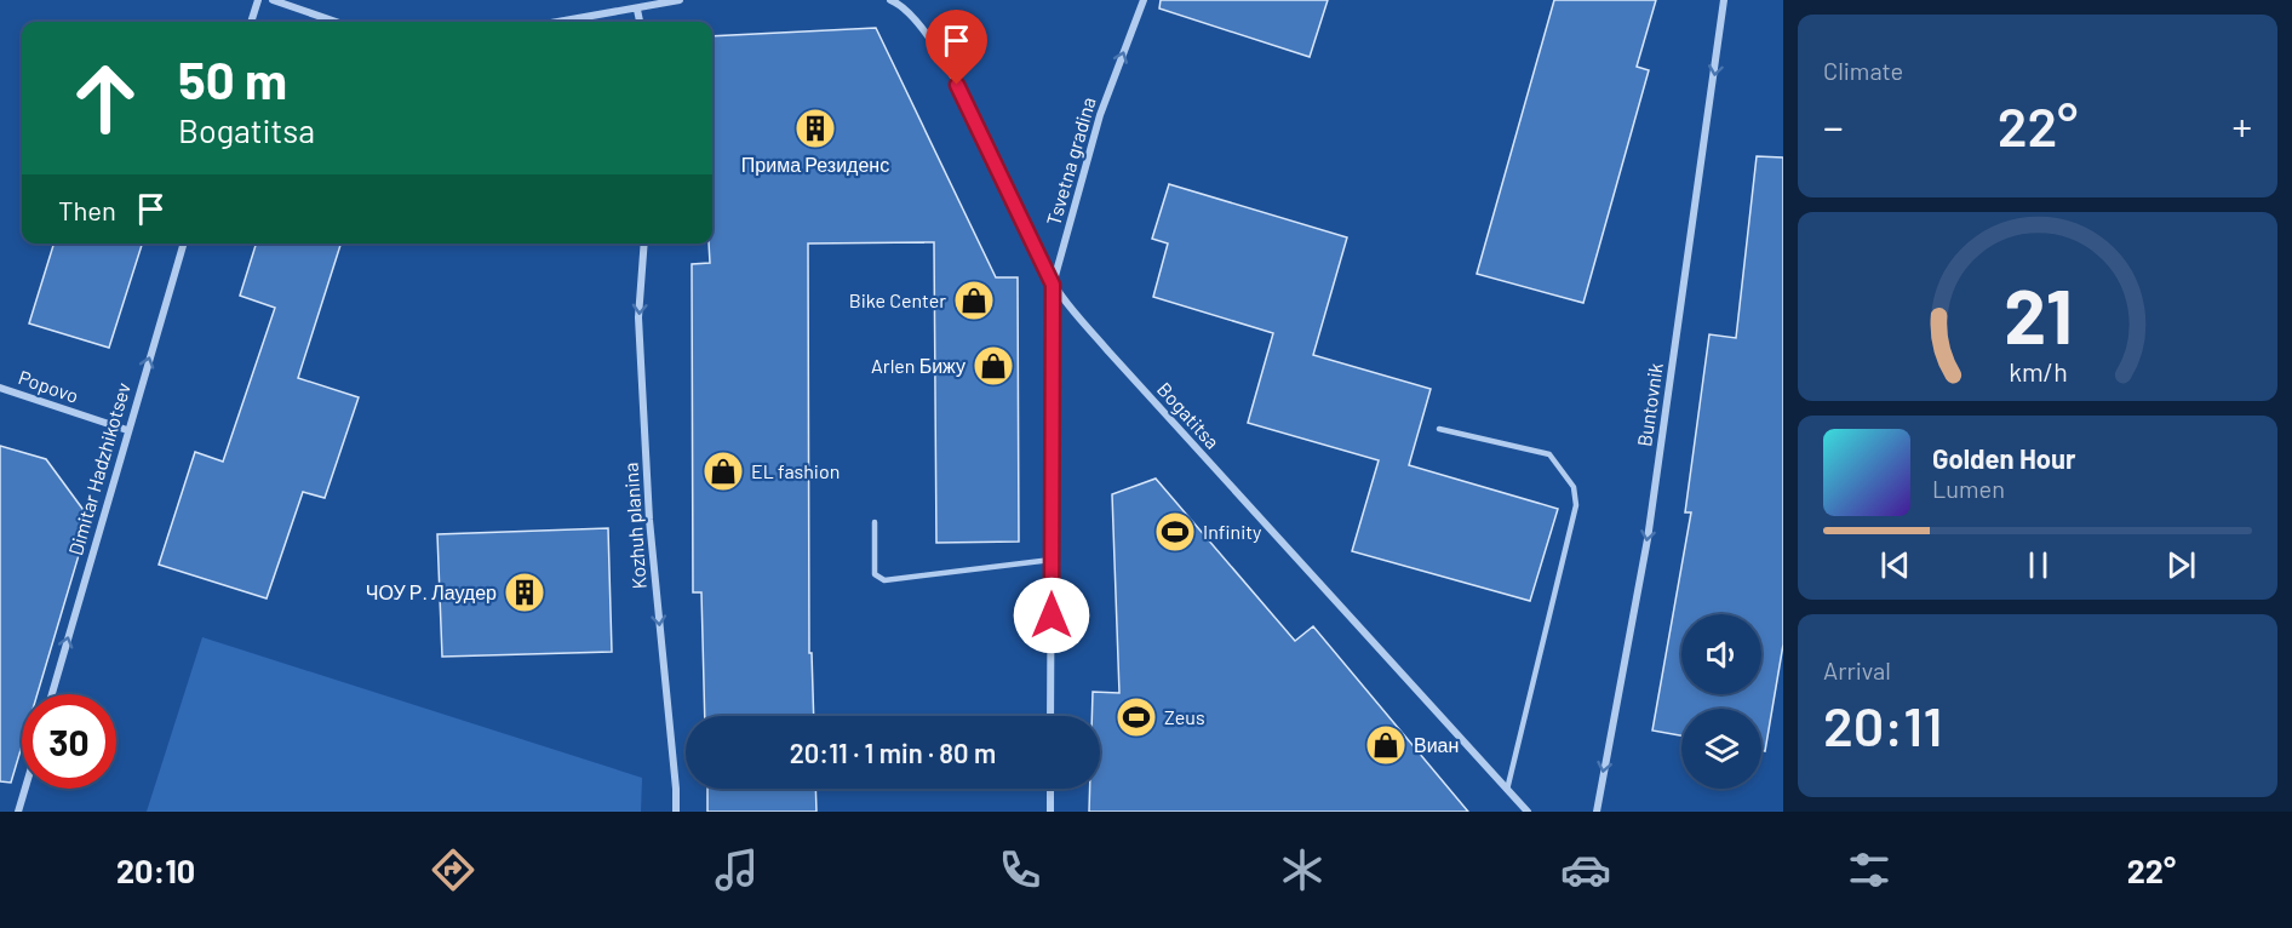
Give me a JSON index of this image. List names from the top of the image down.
{
  "streets": {
    "street": [
      "Tsvetna gradina",
      "Popovo",
      "Buntovnik",
      "Bogatitsa",
      "Dimitar Hadzhikotsev",
      "Kozhuh planina"
    ]
  },
  "crossings": [
    ["Tsvetna gradina", "Bogatitsa"],
    ["Popovo", "Dimitar Hadzhikotsev"]
  ],
  "one_way": [
    "Tsvetna gradina",
    "Buntovnik",
    "Dimitar Hadzhikotsev",
    "Kozhuh planina"
  ],
  "places": {
    "building": ["Прима Резиденс", "ЧОУ Р. Лаудер"],
    "shop": [
      "Bike Center",
      "Arlen Бижу",
      "EL fashion",
      "Виан"
    ],
    "sports": ["Infinity", "Zeus"]
  },
  "page": {
    "tile": [
      "Climate",
      ["Arrival", "20:11"]
    ],
    "turn": ["50 m", "Bogatitsa"],
    "heat": ["−", "22°", "+"],
    "then": "Then",
    "song": ["Golden Hour", "Lumen"],
    "limit": "30",
    "trip": "20:11 · 1 min · 80 m",
    "tabs": ["20:10", "22°"],
    "gauge": ["21", "km/h"]
  }
}
